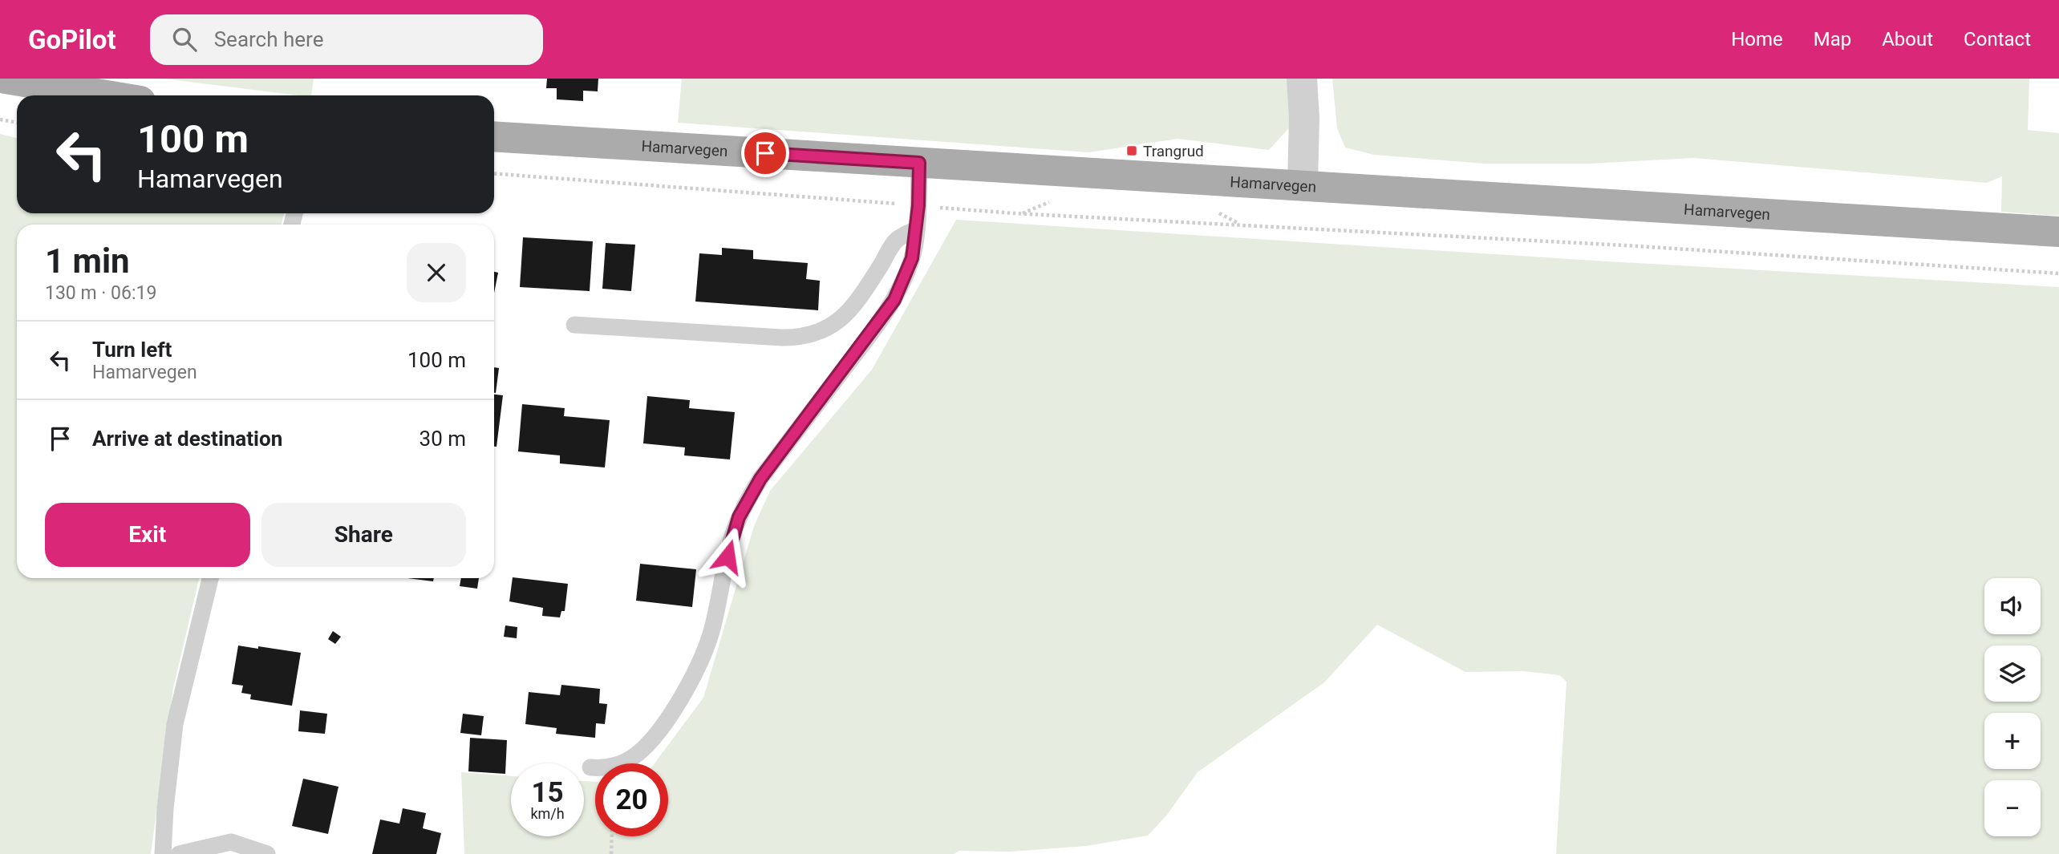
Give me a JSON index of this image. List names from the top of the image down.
{
  "streets": {
    "main road": ["Hamarvegen"]
  },
  "places": {
    "transit": ["Trangrud"]
  },
  "page": {
    "header": "GoPilot",
    "search": "Search here",
    "nav": [
      "Home",
      "Map",
      "About",
      "Contact"
    ],
    "turn": ["100 m", "Hamarvegen"],
    "heading": ["1 min", "130 m · 06:19"],
    "list": [
      {
        "name": "Turn left",
        "note": "Hamarvegen",
        "value": "100 m"
      },
      {
        "name": "Arrive at destination",
        "value": "30 m"
      }
    ],
    "buttons": ["Exit", "Share"],
    "map_buttons": ["+", "−"],
    "speed": "15 km/h",
    "limit": "20"
  }
}
